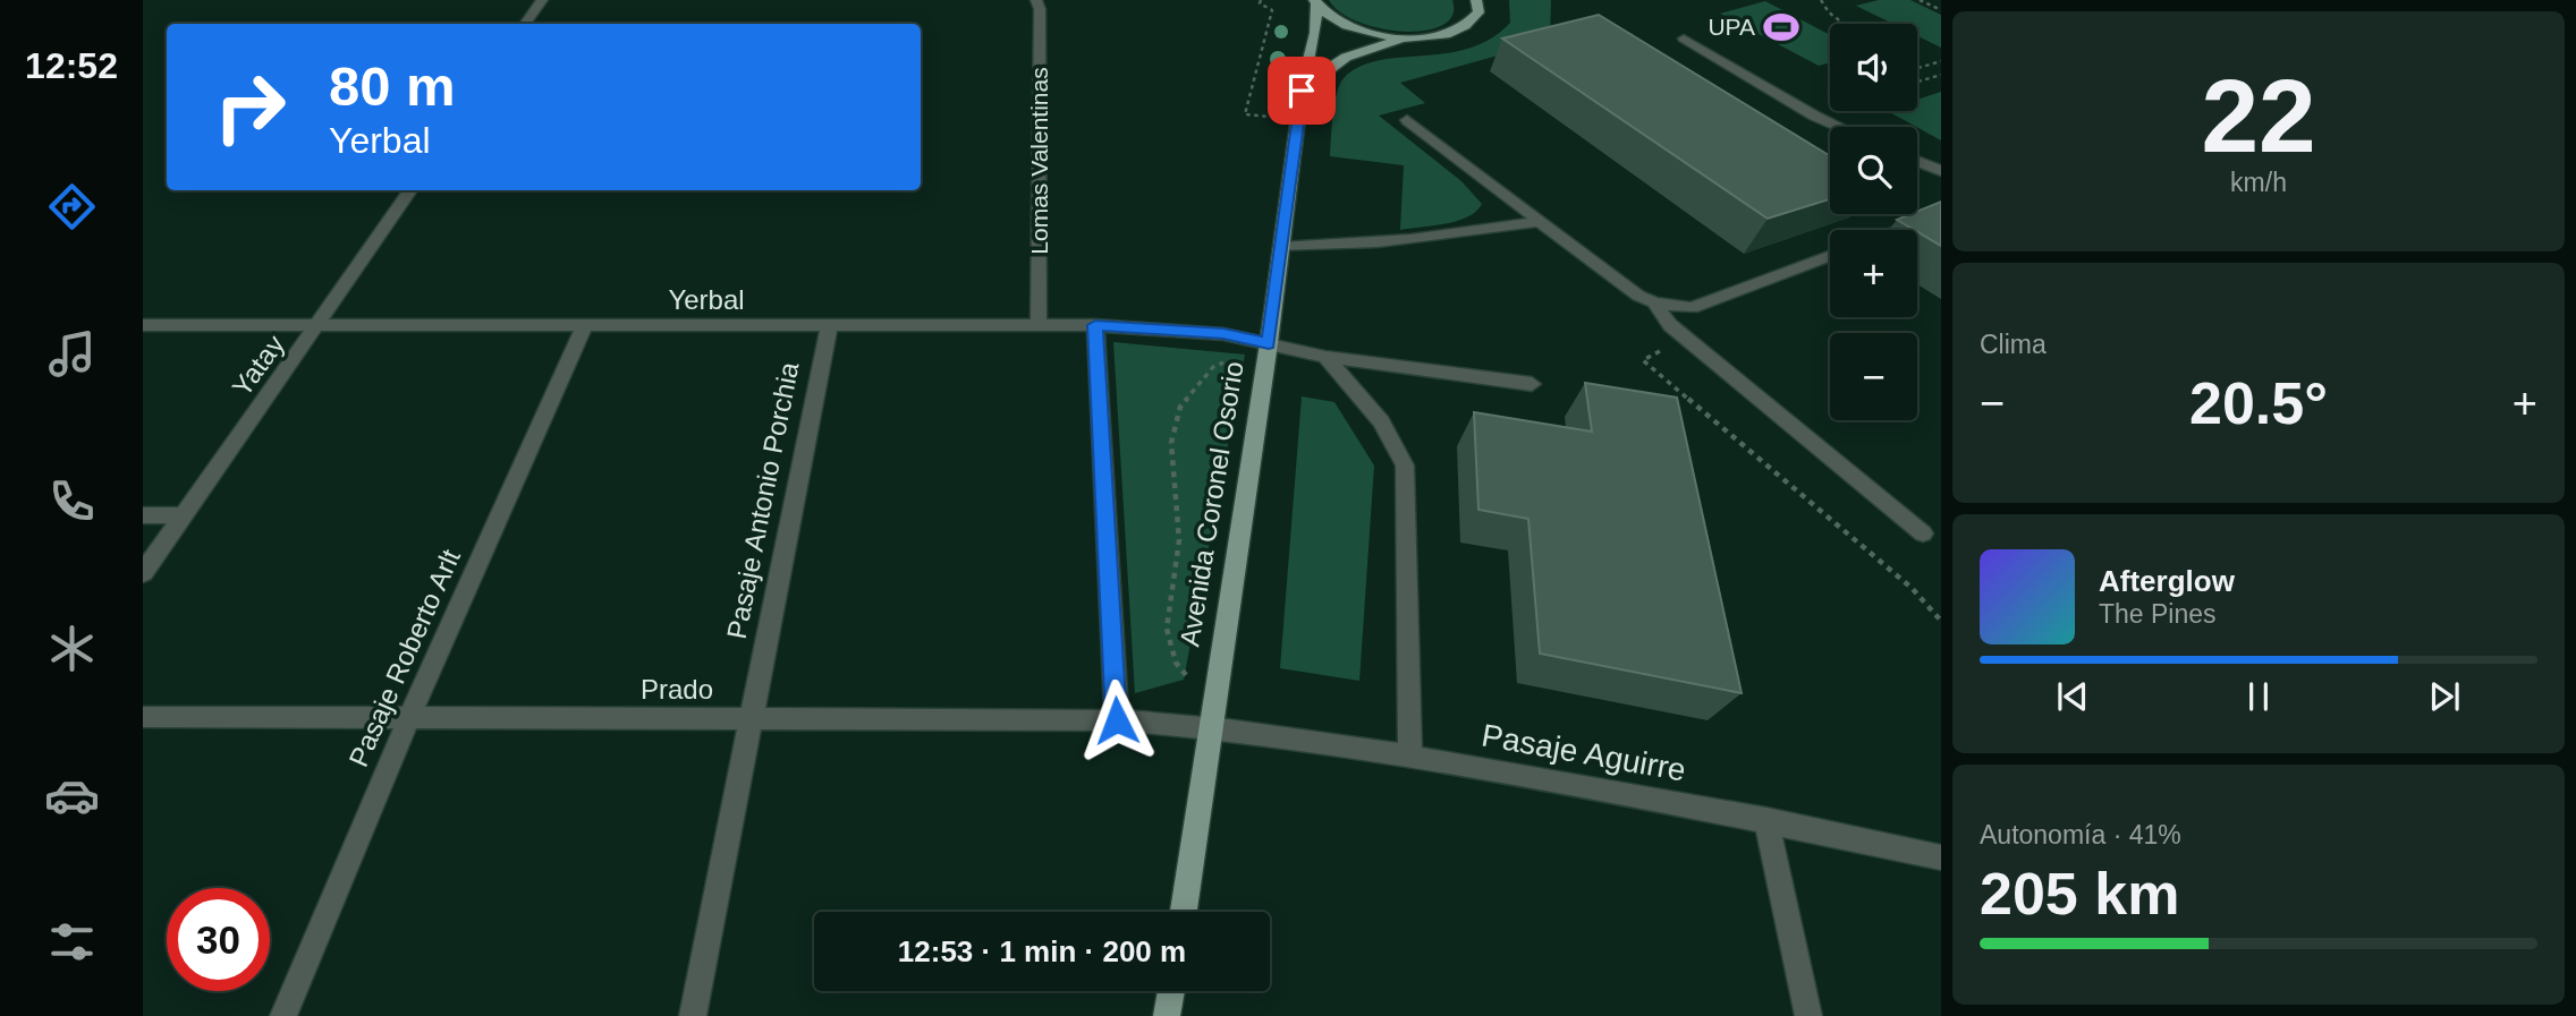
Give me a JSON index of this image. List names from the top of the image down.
{
  "streets": {
    "main road": ["Avenida Coronel Osorio"],
    "street": [
      "Lomas Valentinas",
      "Yerbal",
      "Yatay",
      "Pasaje Antonio Porchia",
      "Pasaje Roberto Arlt",
      "Prado",
      "Pasaje Aguirre"
    ]
  },
  "crossings": [
    ["Lomas Valentinas", "Yerbal"],
    ["Yerbal", "Yatay"],
    ["Yerbal", "Pasaje Antonio Porchia"],
    ["Yerbal", "Avenida Coronel Osorio"],
    ["Yerbal", "Pasaje Roberto Arlt"],
    ["Pasaje Antonio Porchia", "Prado"],
    ["Avenida Coronel Osorio", "Prado"],
    ["Avenida Coronel Osorio", "Pasaje Aguirre"],
    ["Pasaje Roberto Arlt", "Prado"],
    ["Prado", "Pasaje Aguirre"]
  ],
  "places": {
    "sports": ["UPA"]
  },
  "page": {
    "tabs": "12:52",
    "tile": [
      ["22", "km/h"],
      "Clima",
      ["Autonomía · 41%", "205 km"]
    ],
    "map_buttons": ["+", "−"],
    "turn": ["80 m", "Yerbal"],
    "heat": ["−", "20.5°", "+"],
    "song": ["Afterglow", "The Pines"],
    "limit": "30",
    "trip": "12:53 · 1 min · 200 m"
  }
}
